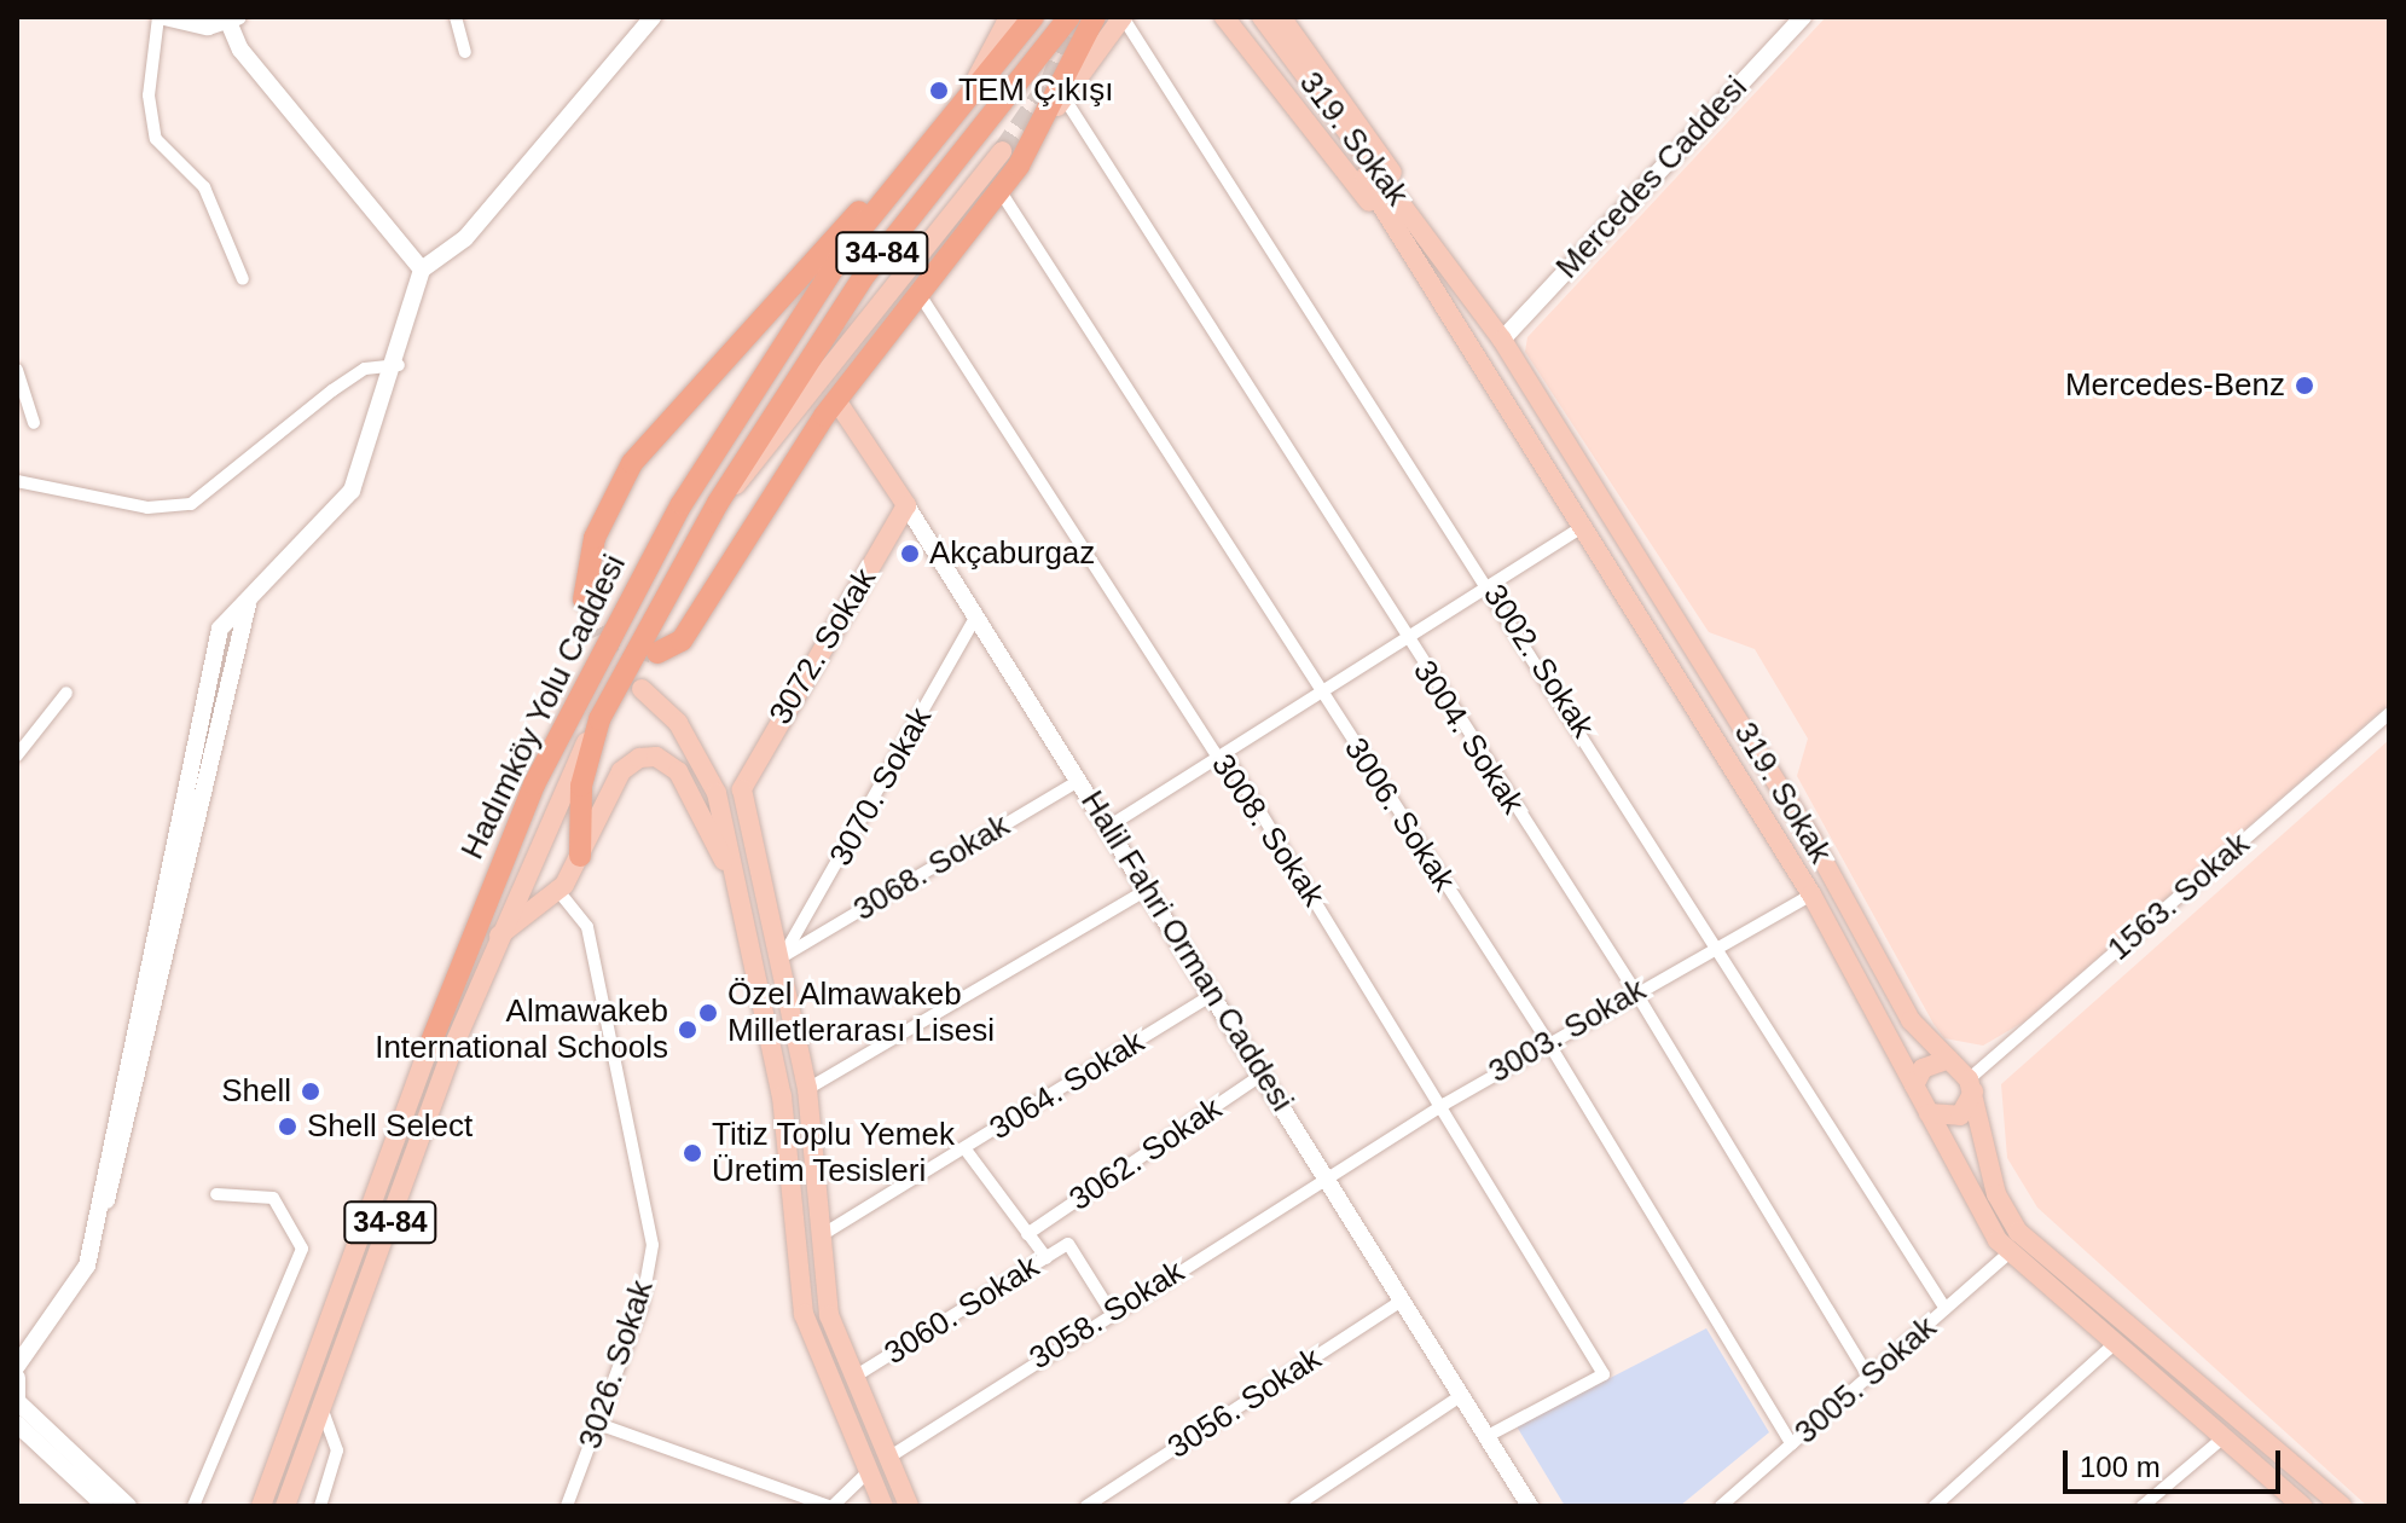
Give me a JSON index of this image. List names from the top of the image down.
{
  "streets": {
    "highway": ["34-84", "Hadımköy Yolu Caddesi"],
    "main road": ["319. Sokak", "3072. Sokak", "Halil Fahri Orman Caddesi"],
    "street": [
      "Mercedes Caddesi",
      "3002. Sokak",
      "3004. Sokak",
      "3070. Sokak",
      "3006. Sokak",
      "3008. Sokak",
      "3068. Sokak",
      "1563. Sokak",
      "3003. Sokak",
      "3064. Sokak",
      "3062. Sokak",
      "3060. Sokak",
      "3058. Sokak",
      "3026. Sokak",
      "3005. Sokak",
      "3056. Sokak"
    ]
  },
  "crossings": [
    ["319. Sokak", "Mercedes Caddesi"],
    ["319. Sokak", "1563. Sokak"],
    ["319. Sokak", "3003. Sokak"],
    ["319. Sokak", "3005. Sokak"],
    ["34-84", "Hadımköy Yolu Caddesi"],
    ["3072. Sokak", "3070. Sokak"],
    ["3072. Sokak", "3068. Sokak"],
    ["3072. Sokak", "Halil Fahri Orman Caddesi"],
    ["3002. Sokak", "3003. Sokak"],
    ["3002. Sokak", "3005. Sokak"],
    ["3004. Sokak", "3003. Sokak"],
    ["3004. Sokak", "3005. Sokak"],
    ["3070. Sokak", "3068. Sokak"],
    ["3070. Sokak", "Halil Fahri Orman Caddesi"],
    ["3006. Sokak", "3003. Sokak"],
    ["3006. Sokak", "3005. Sokak"],
    ["3008. Sokak", "Halil Fahri Orman Caddesi"],
    ["3008. Sokak", "3003. Sokak"],
    ["3068. Sokak", "Halil Fahri Orman Caddesi"],
    ["Halil Fahri Orman Caddesi", "3003. Sokak"],
    ["Halil Fahri Orman Caddesi", "3064. Sokak"],
    ["Halil Fahri Orman Caddesi", "3062. Sokak"],
    ["Halil Fahri Orman Caddesi", "3058. Sokak"],
    ["Halil Fahri Orman Caddesi", "3056. Sokak"],
    ["3003. Sokak", "3058. Sokak"],
    ["3060. Sokak", "3058. Sokak"]
  ],
  "places": [
    "TEM Çıkışı",
    "Mercedes-Benz",
    "Akçaburgaz",
    "Özel Almawakeb Milletlerarası Lisesi",
    "Almawakeb International Schools",
    "Shell",
    "Shell Select",
    "Titiz Toplu Yemek Üretim Tesisleri"
  ],
  "scale_bar": "100 m"
}
